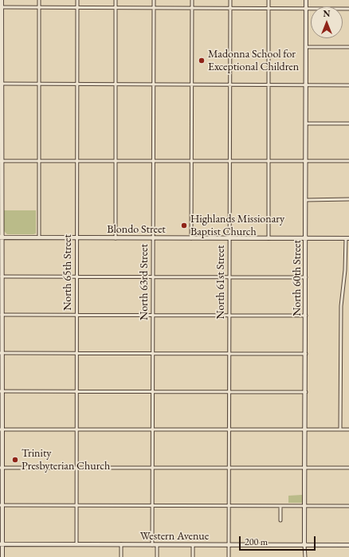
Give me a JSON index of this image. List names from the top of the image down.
{
  "streets": {
    "street": [
      "Blondo Street",
      "North 65th Street",
      "North 60th Street",
      "North 63rd Street",
      "North 61st Street",
      "Western Avenue"
    ]
  },
  "crossings": [
    ["Blondo Street", "North 65th Street"],
    ["Blondo Street", "North 60th Street"],
    ["Blondo Street", "North 63rd Street"],
    ["Blondo Street", "North 61st Street"],
    ["North 65th Street", "Western Avenue"],
    ["North 60th Street", "Western Avenue"],
    ["North 63rd Street", "Western Avenue"],
    ["North 61st Street", "Western Avenue"]
  ],
  "places": ["Madonna School for Exceptional Children", "Highlands Missionary Baptist Church", "Trinity Presbyterian Church"],
  "scale_bar": "200 m",
  "north": "top"
}
